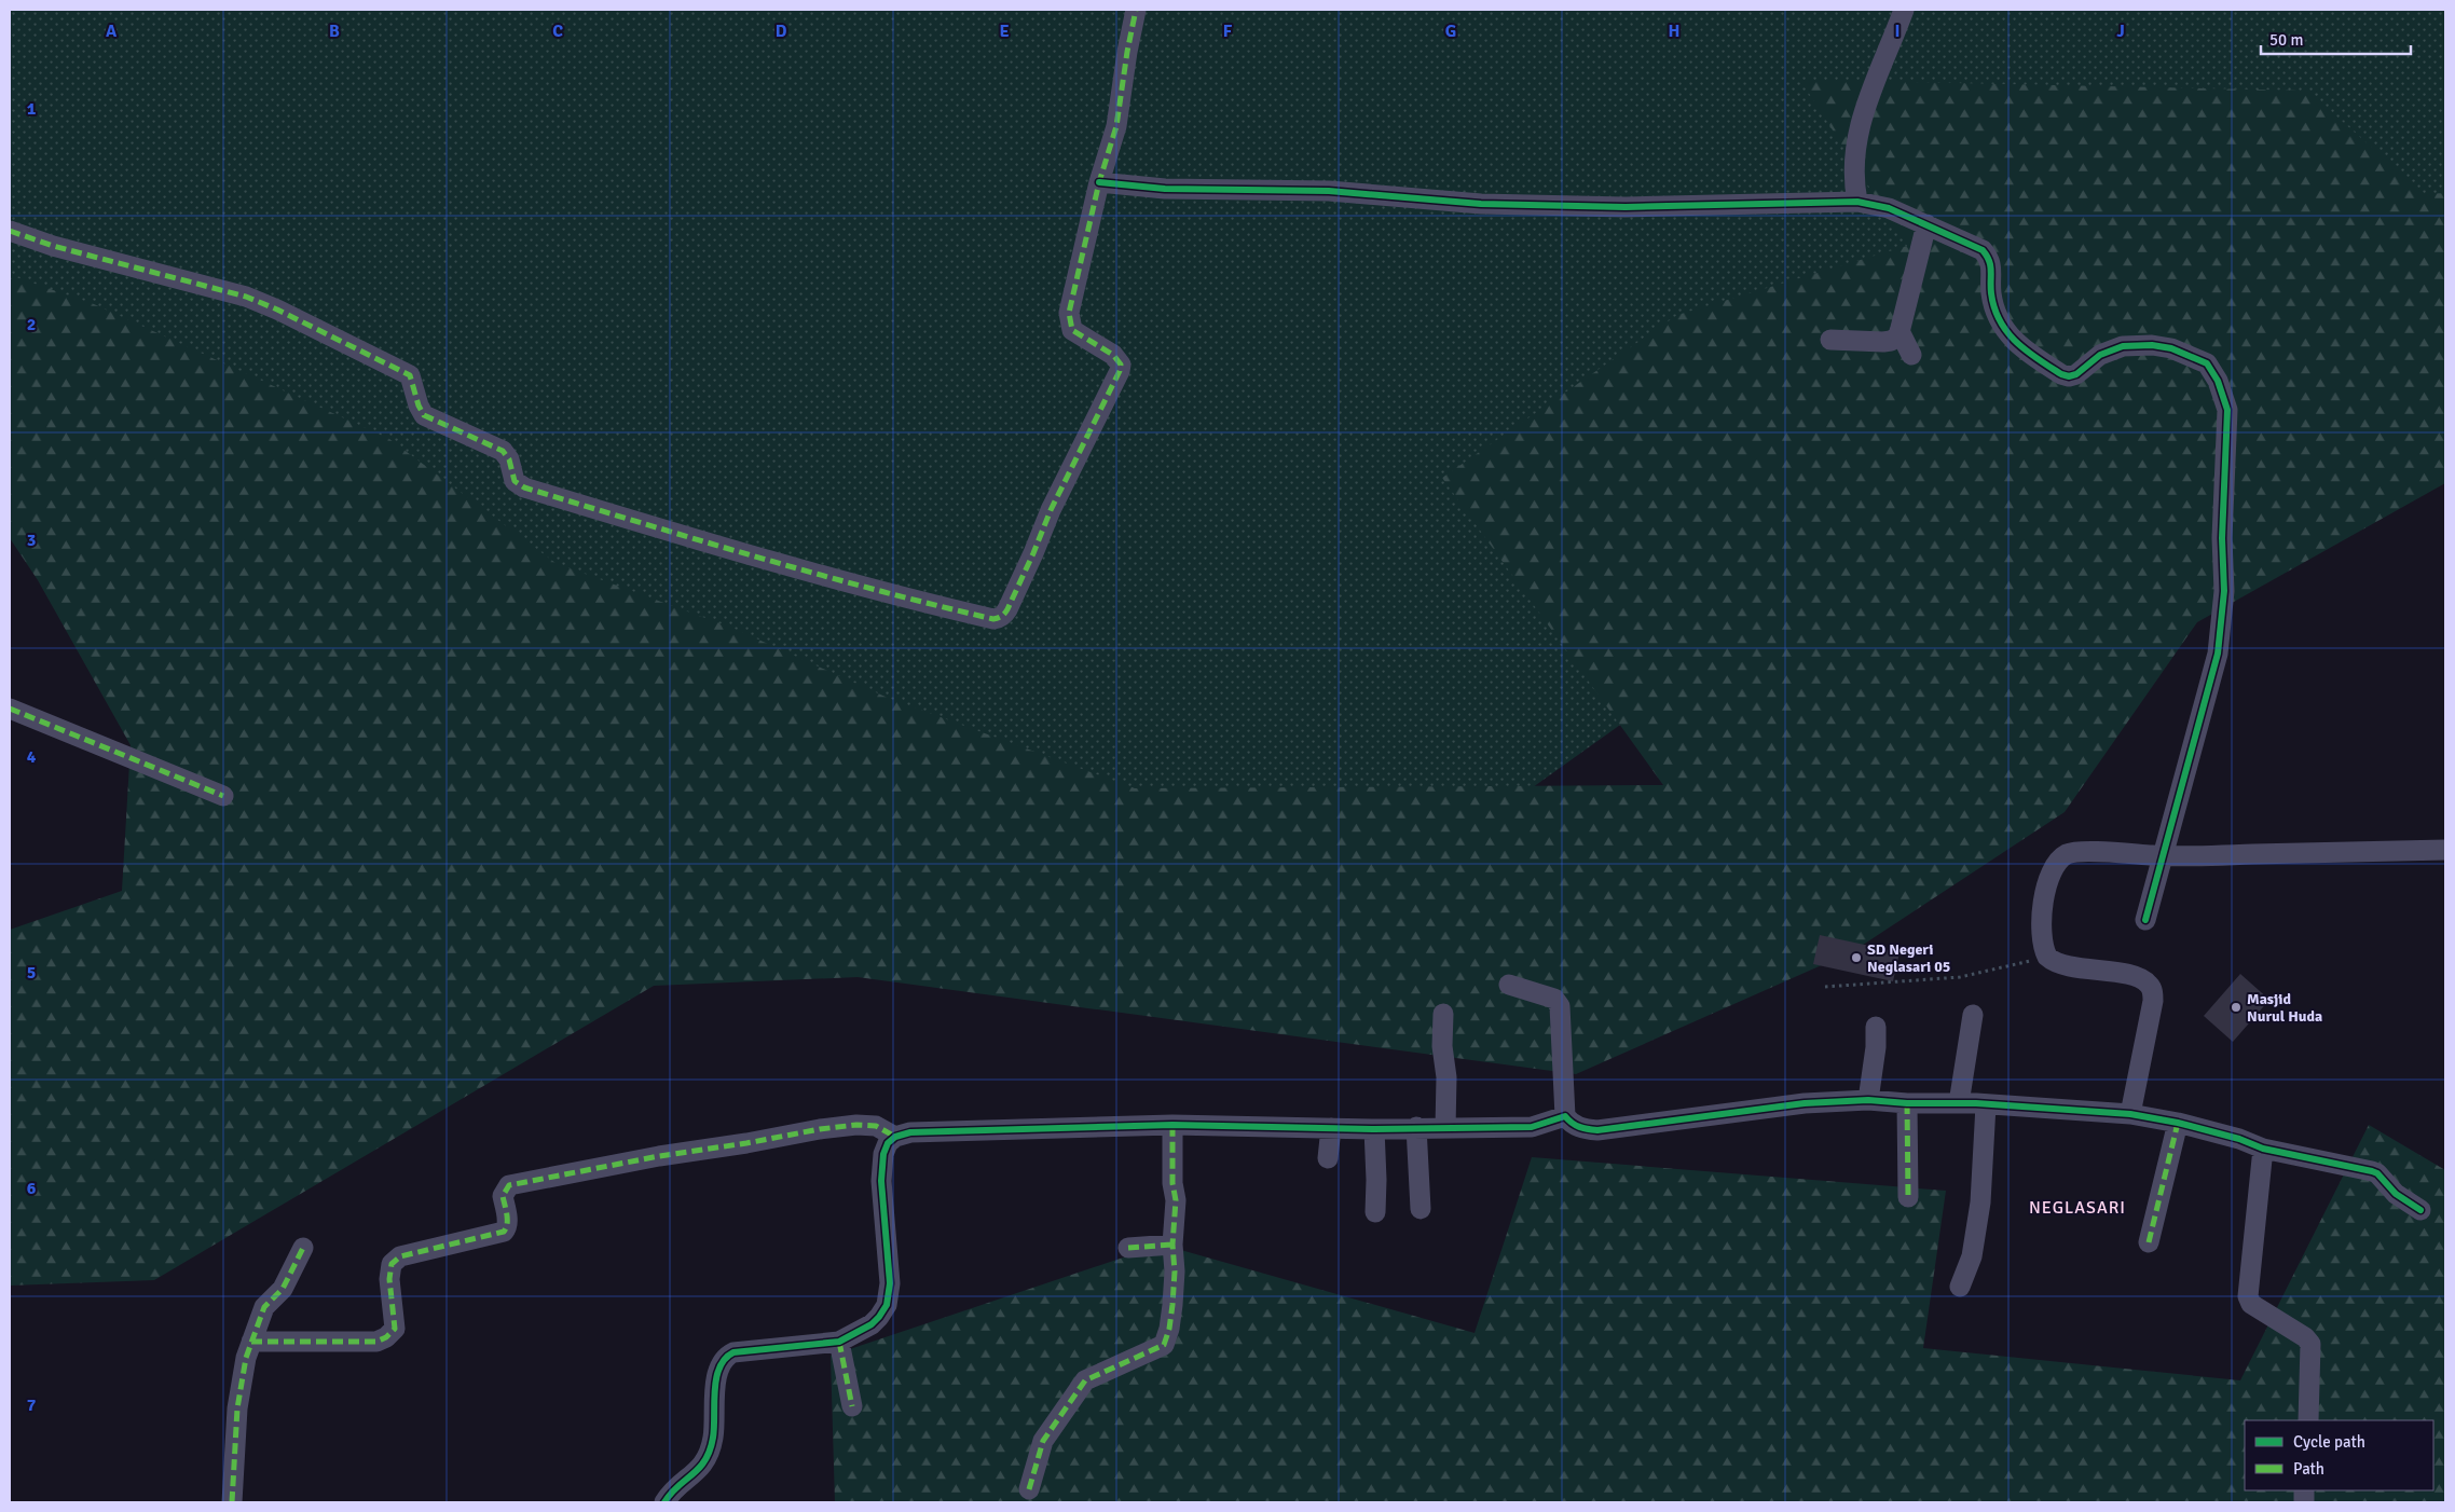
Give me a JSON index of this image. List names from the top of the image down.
{
  "districts": ["NEGLASARI"],
  "places": ["SD Negeri Neglasari 05", "Masjid Nurul Huda"],
  "legend": ["Cycle path", "Path"],
  "scale_bar": "50 m",
  "grid": {
    "columns": [
      "A",
      "B",
      "C",
      "D",
      "E",
      "F",
      "G",
      "H",
      "I",
      "J"
    ],
    "rows": [
      "1",
      "2",
      "3",
      "4",
      "5",
      "6",
      "7"
    ]
  }
}
